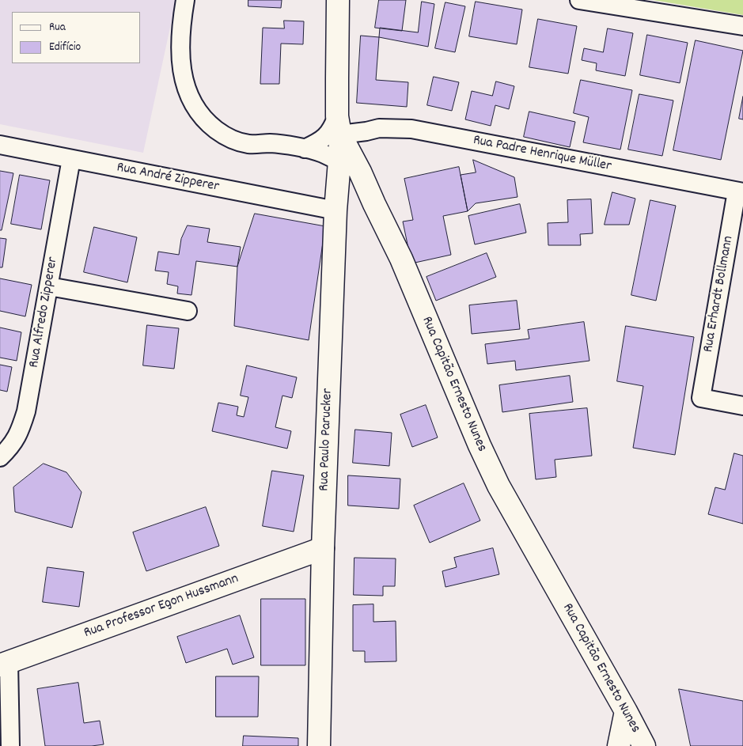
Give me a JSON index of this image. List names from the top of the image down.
{
  "streets": {
    "main road": ["Rua Capitão Ernesto Nunes", "Rua Paulo Parucker", "Rua Professor Egon Hussmann"],
    "street": [
      "Rua Padre Henrique Müller",
      "Rua André Zipperer",
      "Rua Erhardt Bollmann",
      "Rua Alfredo Zipperer"
    ]
  },
  "crossings": [
    ["Rua Padre Henrique Müller", "Rua Erhardt Bollmann"],
    ["Rua Padre Henrique Müller", "Rua Capitão Ernesto Nunes"],
    ["Rua Padre Henrique Müller", "Rua Paulo Parucker"],
    ["Rua André Zipperer", "Rua Alfredo Zipperer"],
    ["Rua André Zipperer", "Rua Paulo Parucker"],
    ["Rua Capitão Ernesto Nunes", "Rua Paulo Parucker"],
    ["Rua Paulo Parucker", "Rua Professor Egon Hussmann"]
  ],
  "legend": ["Rua", "Edifício"]
}
